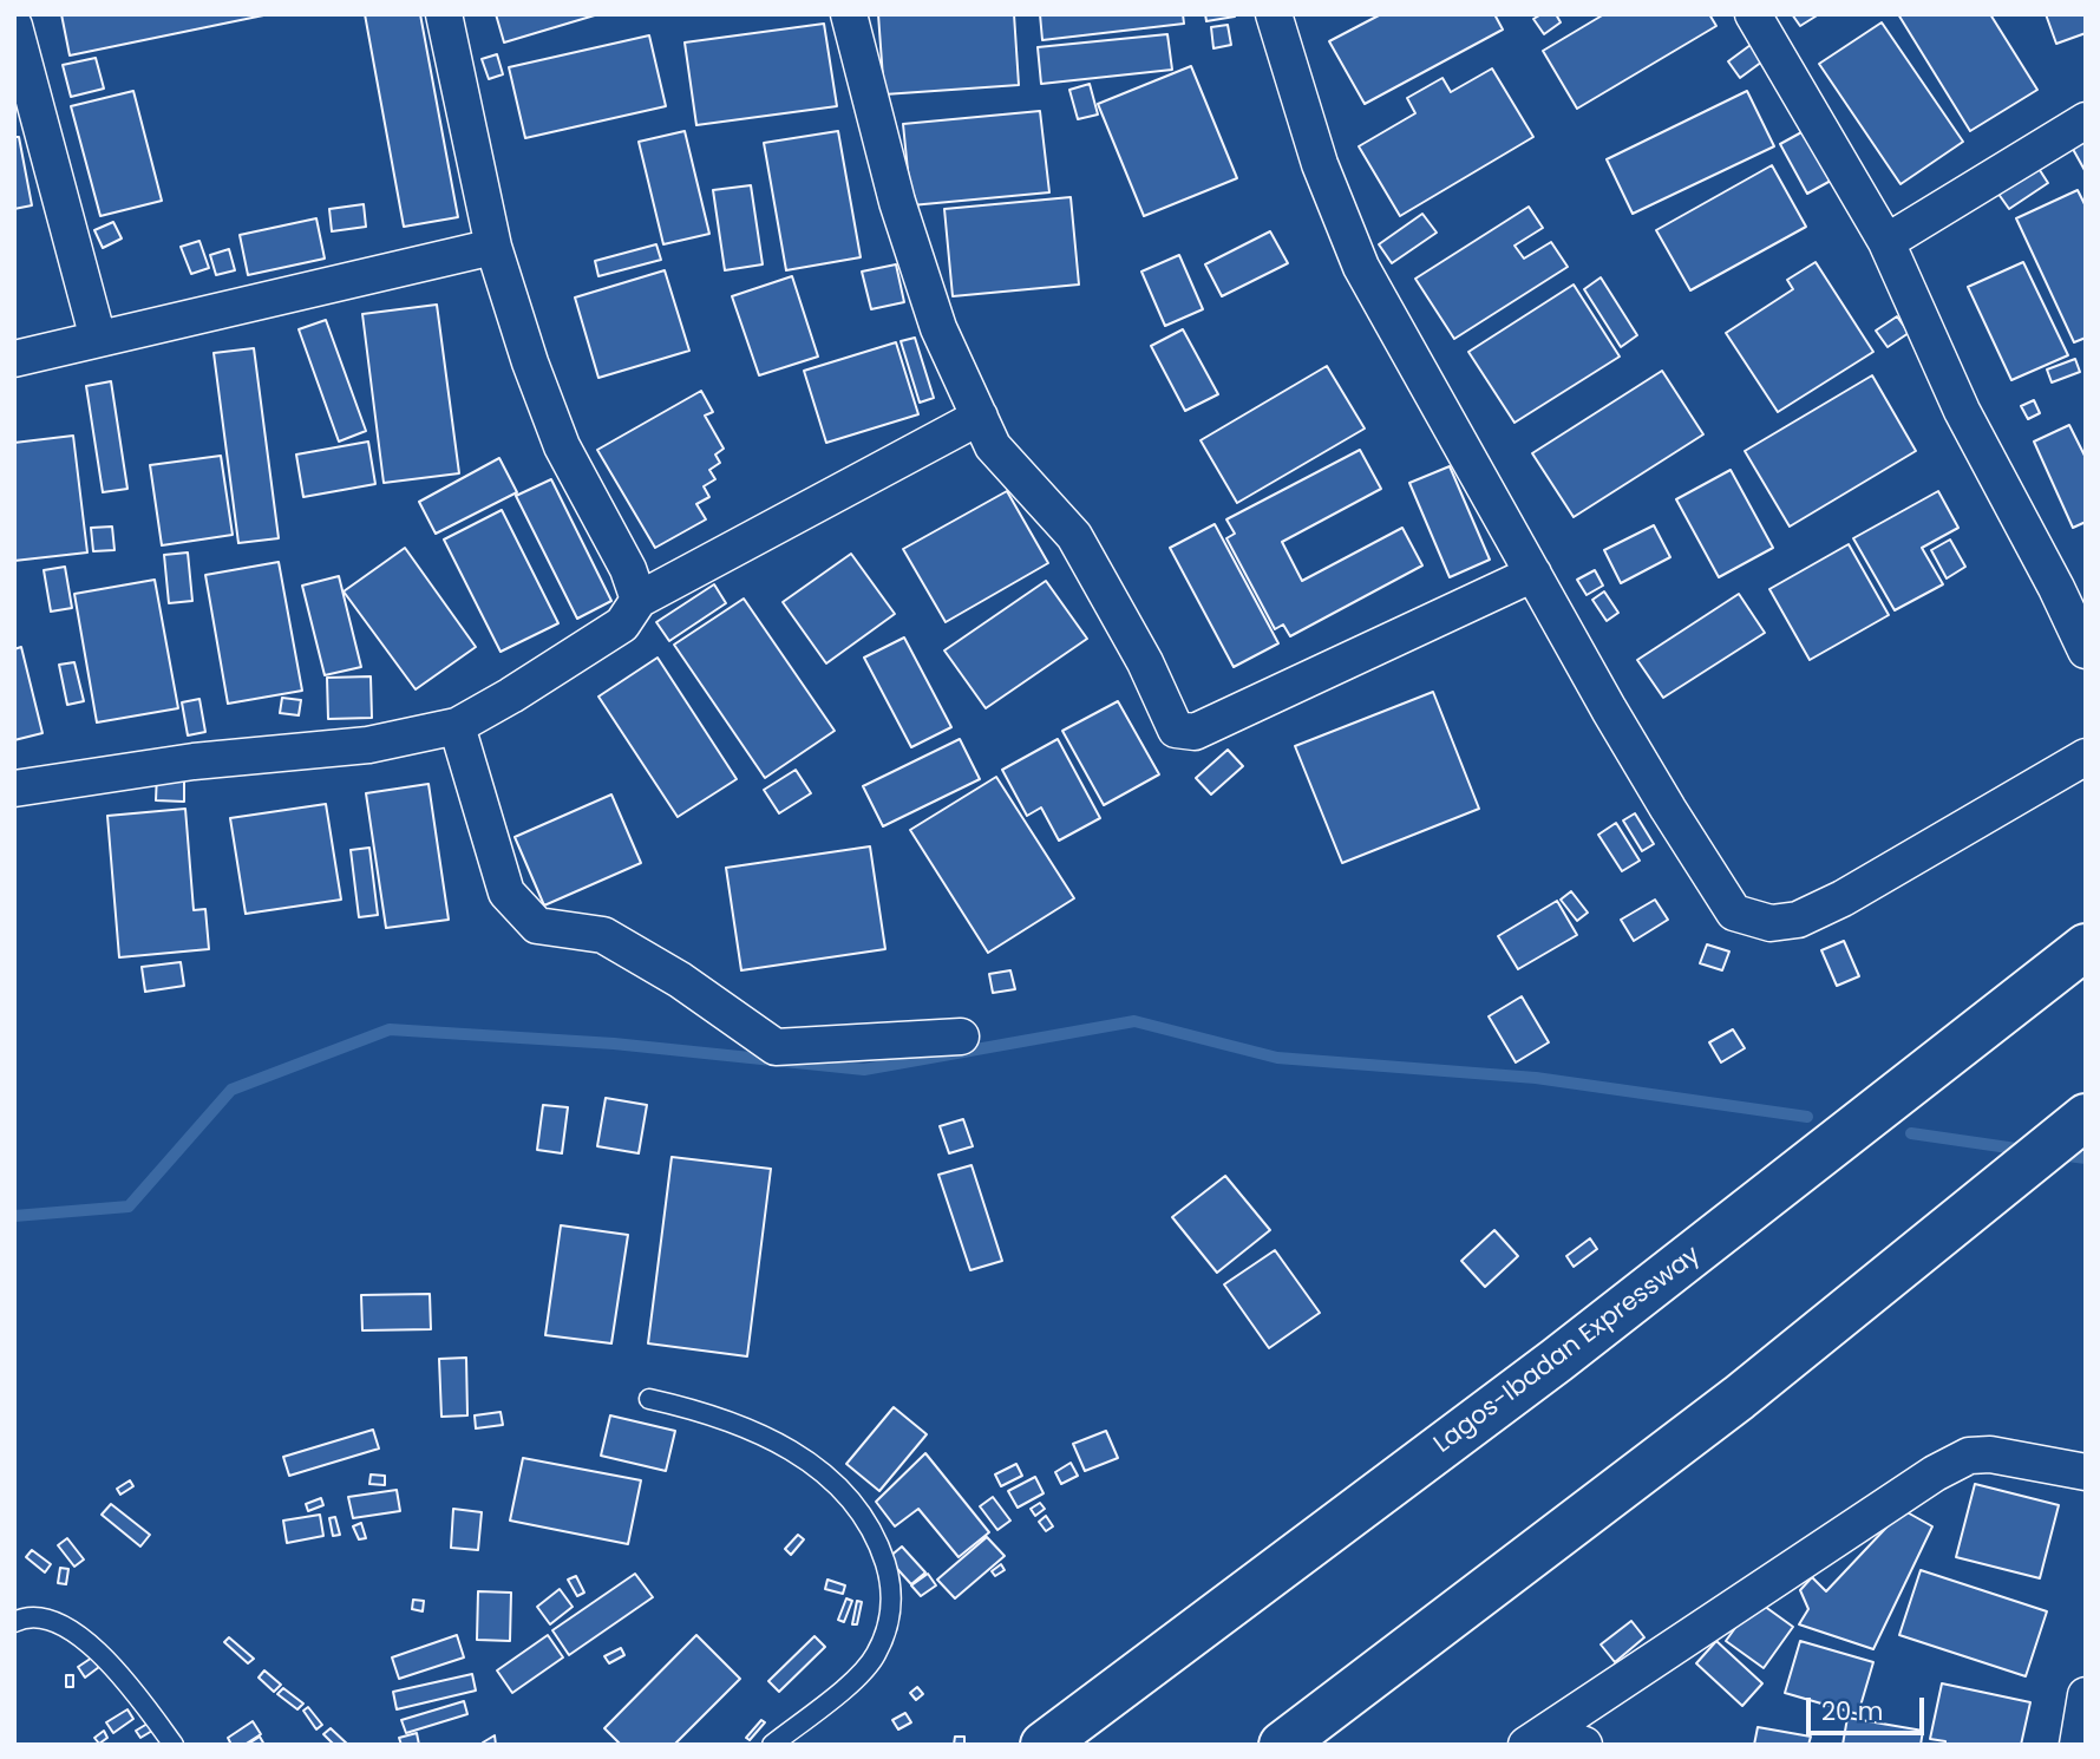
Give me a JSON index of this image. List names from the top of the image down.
{
  "streets": {
    "highway": ["Lagos-Ibadan Expressway"]
  },
  "scale_bar": "20 m"
}
